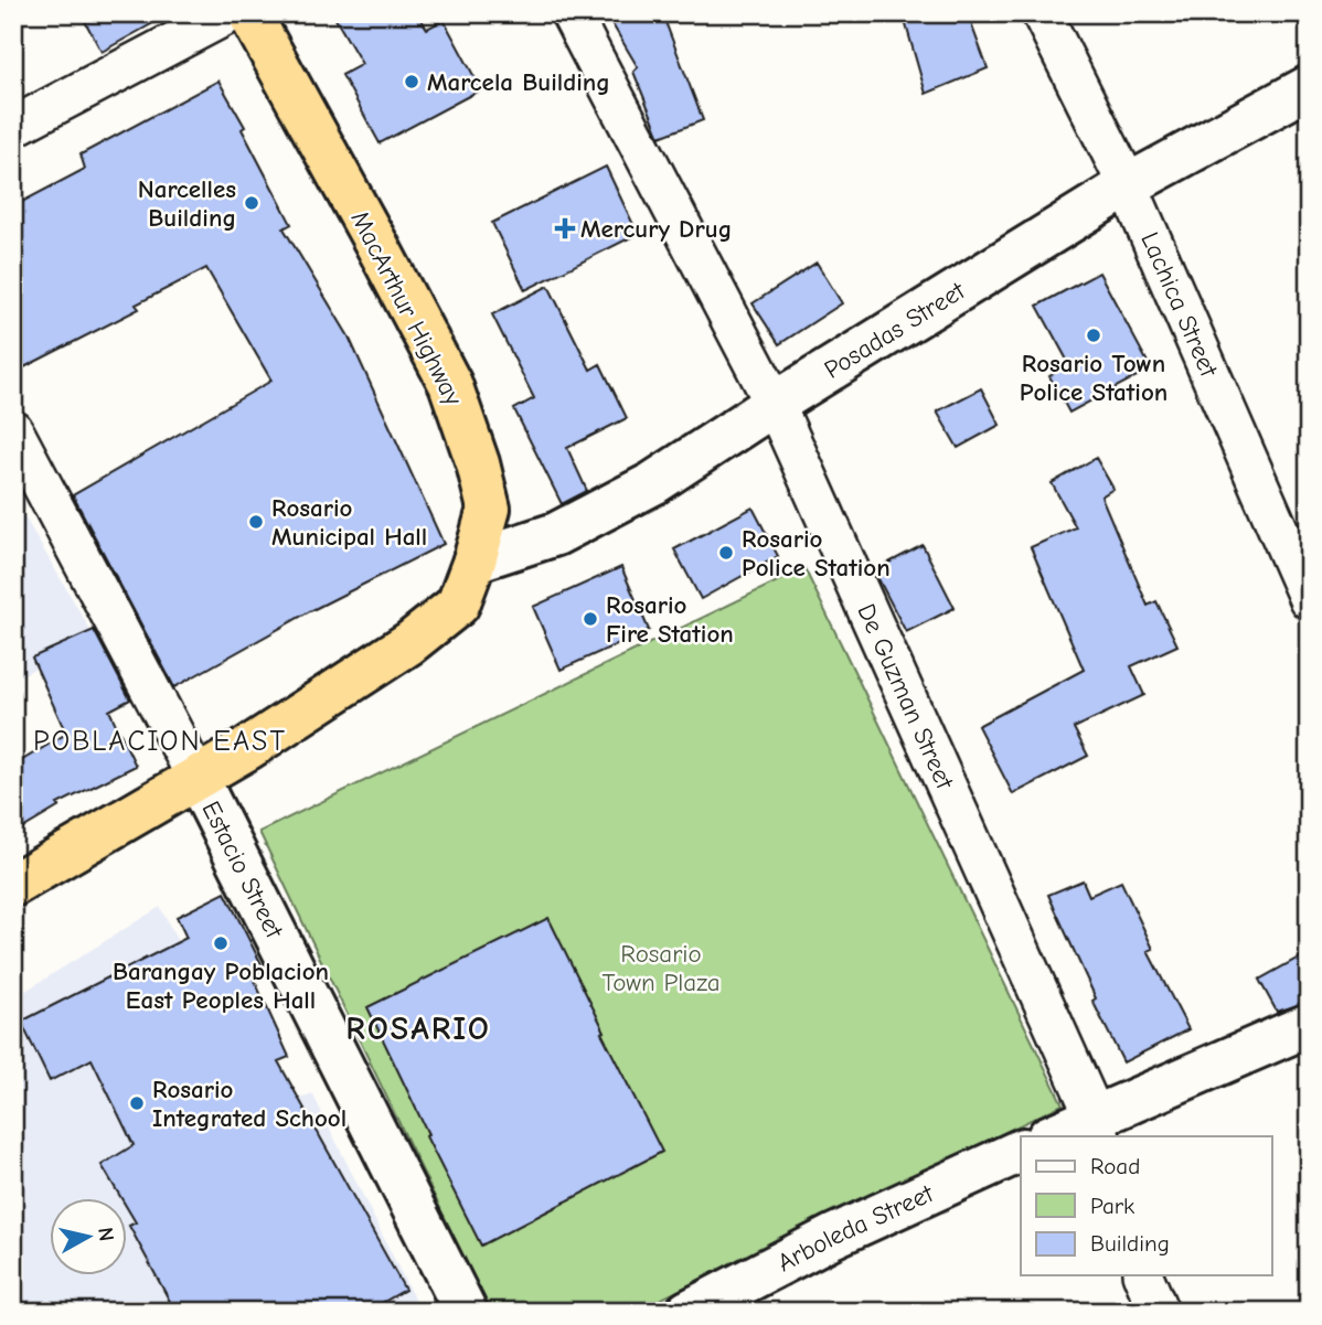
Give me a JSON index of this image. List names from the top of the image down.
{
  "streets": {
    "highway": ["MacArthur Highway"],
    "main road": ["Posadas Street", "Estacio Street", "Arboleda Street"],
    "street": ["Lachica Street", "De Guzman Street"]
  },
  "crossings": [
    ["Lachica Street", "Posadas Street"],
    ["MacArthur Highway", "Posadas Street"],
    ["MacArthur Highway", "Estacio Street"],
    ["Posadas Street", "De Guzman Street"]
  ],
  "districts": ["POBLACION EAST", "ROSARIO"],
  "parks": ["Rosario Town Plaza"],
  "places": {
    "other": [
      "Marcela Building",
      "Narcelles Building",
      "Rosario Town Police Station",
      "Rosario Municipal Hall",
      "Rosario Police Station",
      "Rosario Fire Station",
      "Barangay Poblacion East Peoples Hall",
      "Rosario Integrated School"
    ],
    "health": ["Mercury Drug"]
  },
  "legend": ["Road", "Park", "Building"],
  "north": "right"
}
